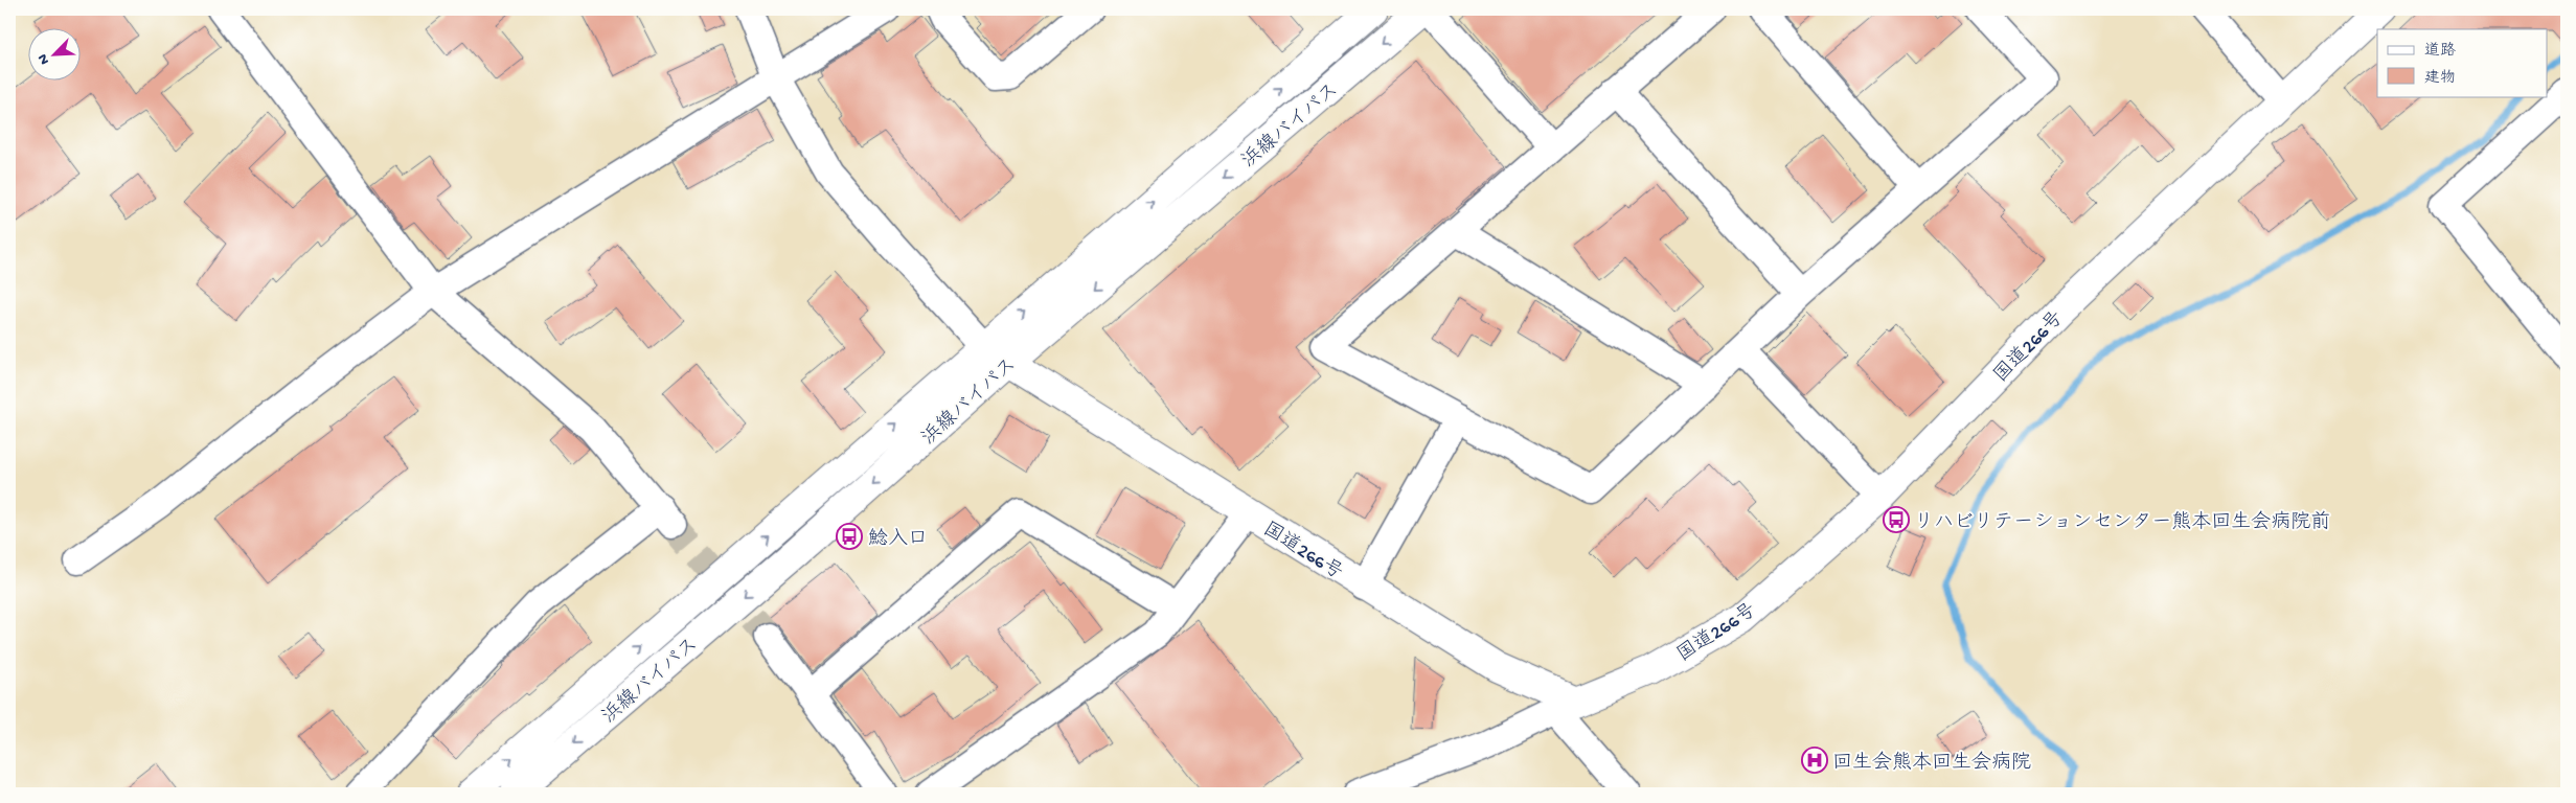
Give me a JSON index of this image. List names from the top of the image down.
{
  "streets": {
    "highway": ["浜線バイパス", "国道266号"]
  },
  "crossings": [
    ["浜線バイパス", "国道266号"]
  ],
  "places": {
    "bus stop": ["リハビリテーションセンター熊本回生会病院前", "鯰入口"],
    "hospital": ["回生会熊本回生会病院"]
  },
  "legend": ["道路", "建物"],
  "north": "bottom left"
}
